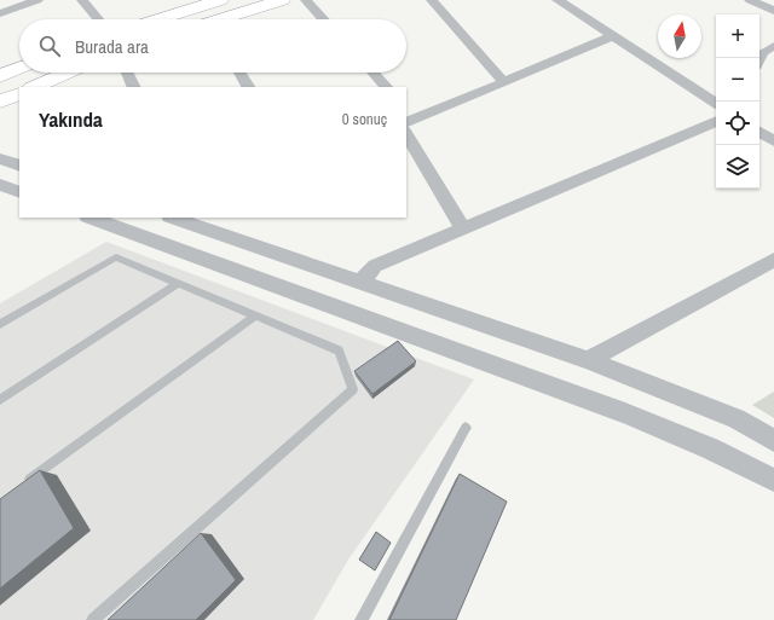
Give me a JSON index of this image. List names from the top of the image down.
{
  "north": "top",
  "page": {
    "map_buttons": ["+", "−"],
    "search": "Burada ara",
    "heading": ["Yakında", "0 sonuç"]
  }
}
